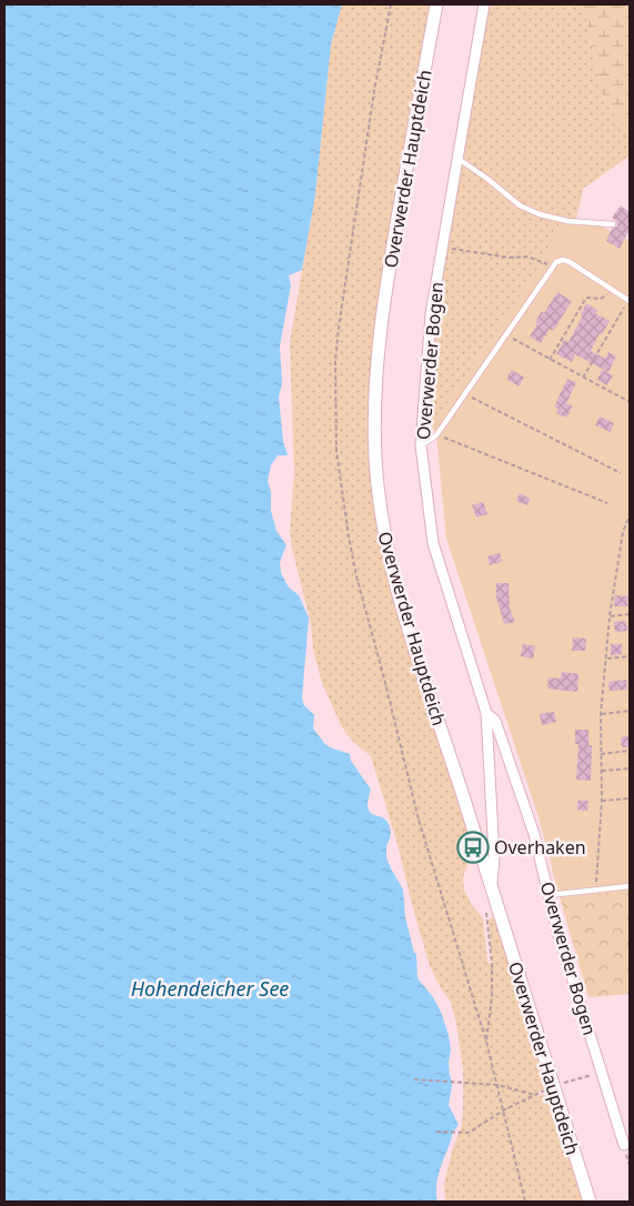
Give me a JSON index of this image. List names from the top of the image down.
{
  "streets": {
    "street": ["Overwerder Hauptdeich", "Overwerder Bogen"]
  },
  "crossings": [
    ["Overwerder Hauptdeich", "Overwerder Bogen"]
  ],
  "water": ["Hohendeicher See"],
  "places": {
    "bus stop": ["Overhaken"]
  }
}
